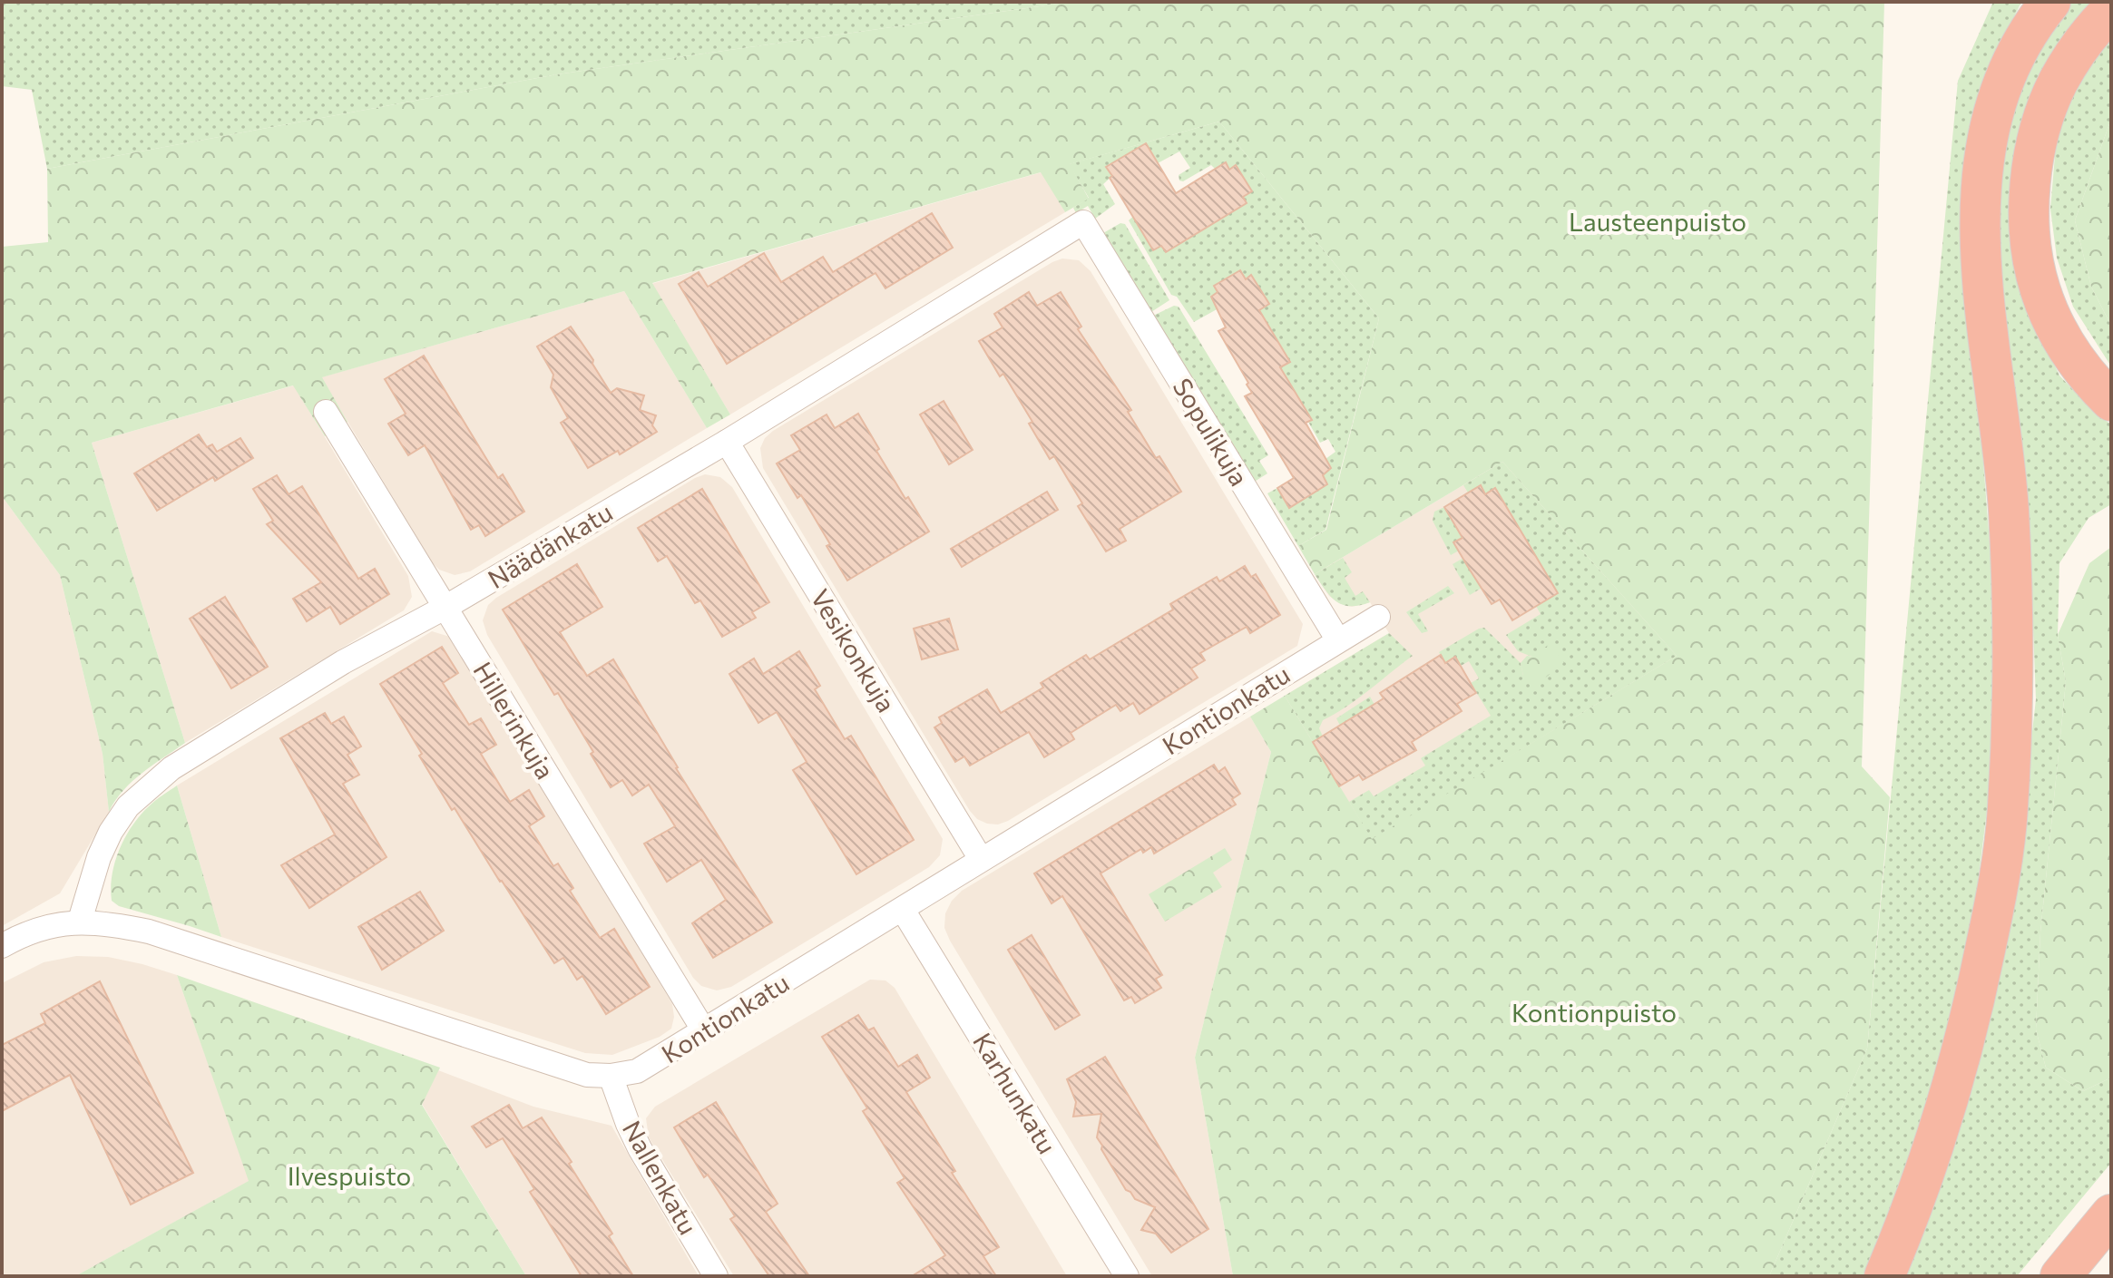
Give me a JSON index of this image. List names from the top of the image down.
{
  "streets": {
    "street": [
      "Sopulikuja",
      "Näädänkatu",
      "Vesikonkuja",
      "Kontionkatu",
      "Hillerinkuja",
      "Karhunkatu",
      "Nallenkatu"
    ]
  },
  "crossings": [
    ["Sopulikuja", "Näädänkatu"],
    ["Sopulikuja", "Kontionkatu"],
    ["Näädänkatu", "Vesikonkuja"],
    ["Näädänkatu", "Kontionkatu"],
    ["Näädänkatu", "Hillerinkuja"],
    ["Vesikonkuja", "Kontionkatu"],
    ["Kontionkatu", "Hillerinkuja"],
    ["Kontionkatu", "Karhunkatu"],
    ["Kontionkatu", "Nallenkatu"]
  ],
  "parks": ["Lausteenpuisto", "Kontionpuisto", "Ilvespuisto"]
}
